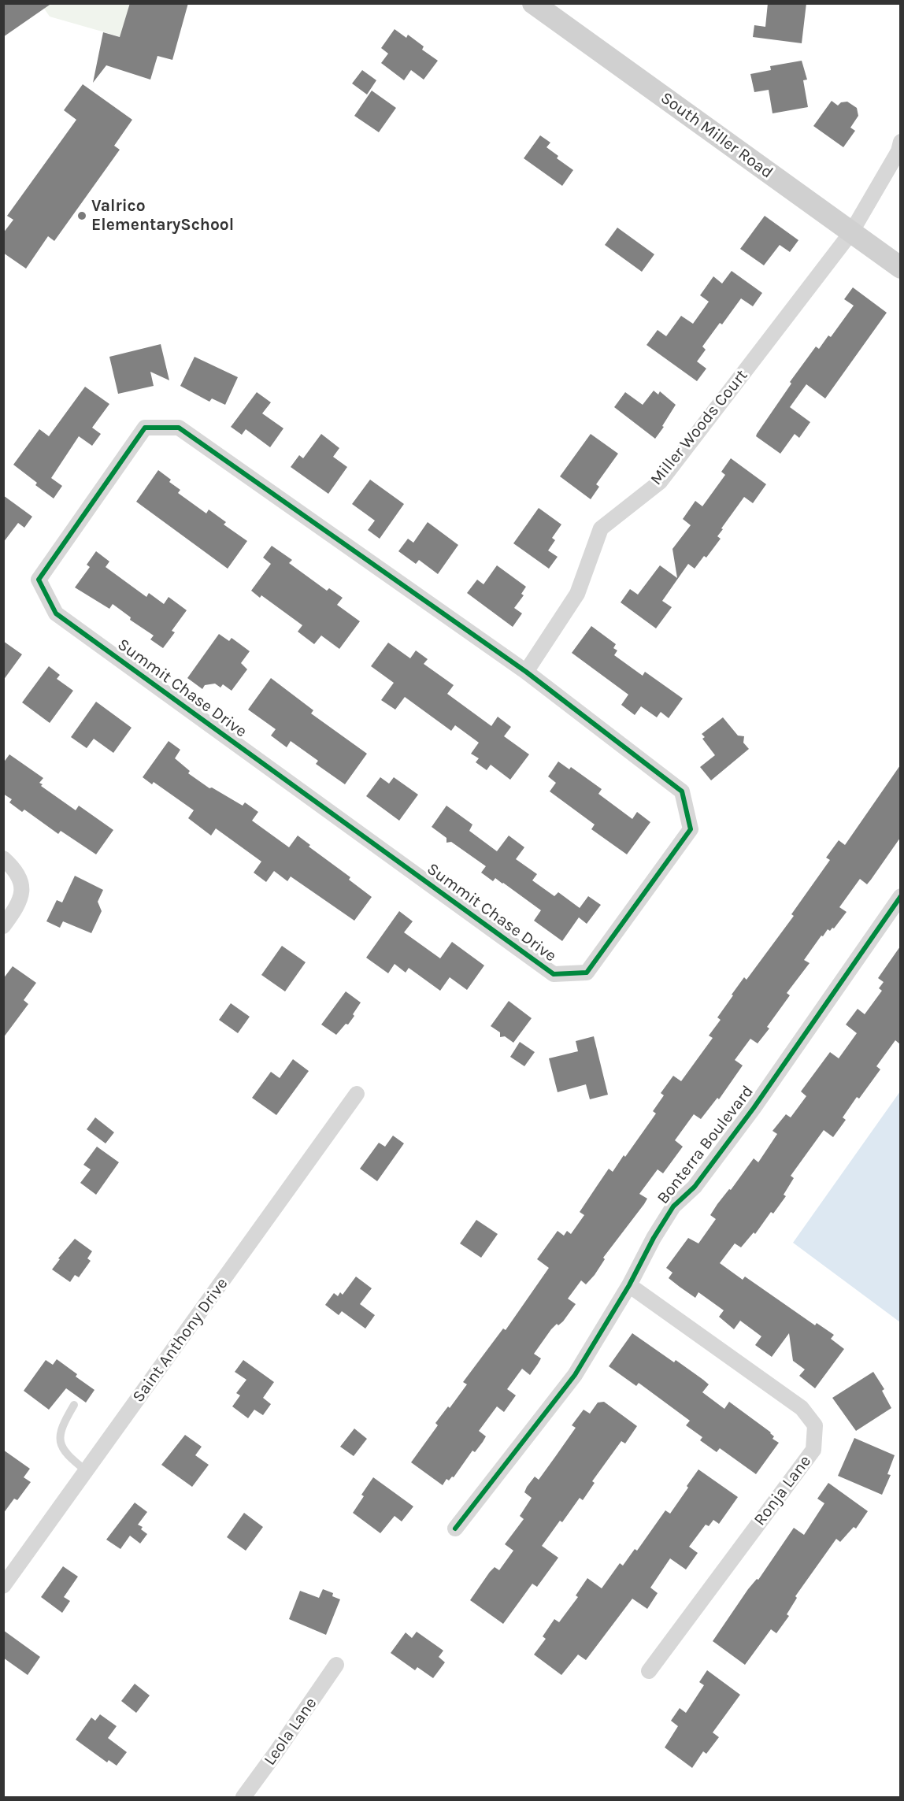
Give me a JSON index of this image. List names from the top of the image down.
{
  "streets": {
    "street": [
      "South Miller Road",
      "Miller Woods Court",
      "Summit Chase Drive",
      "Bonterra Boulevard",
      "Saint Anthony Drive",
      "Ronja Lane",
      "Leola Lane"
    ]
  },
  "crossings": [
    ["South Miller Road", "Miller Woods Court"],
    ["Miller Woods Court", "Summit Chase Drive"],
    ["Bonterra Boulevard", "Ronja Lane"]
  ],
  "places": ["Valrico ElementarySchool"]
}
